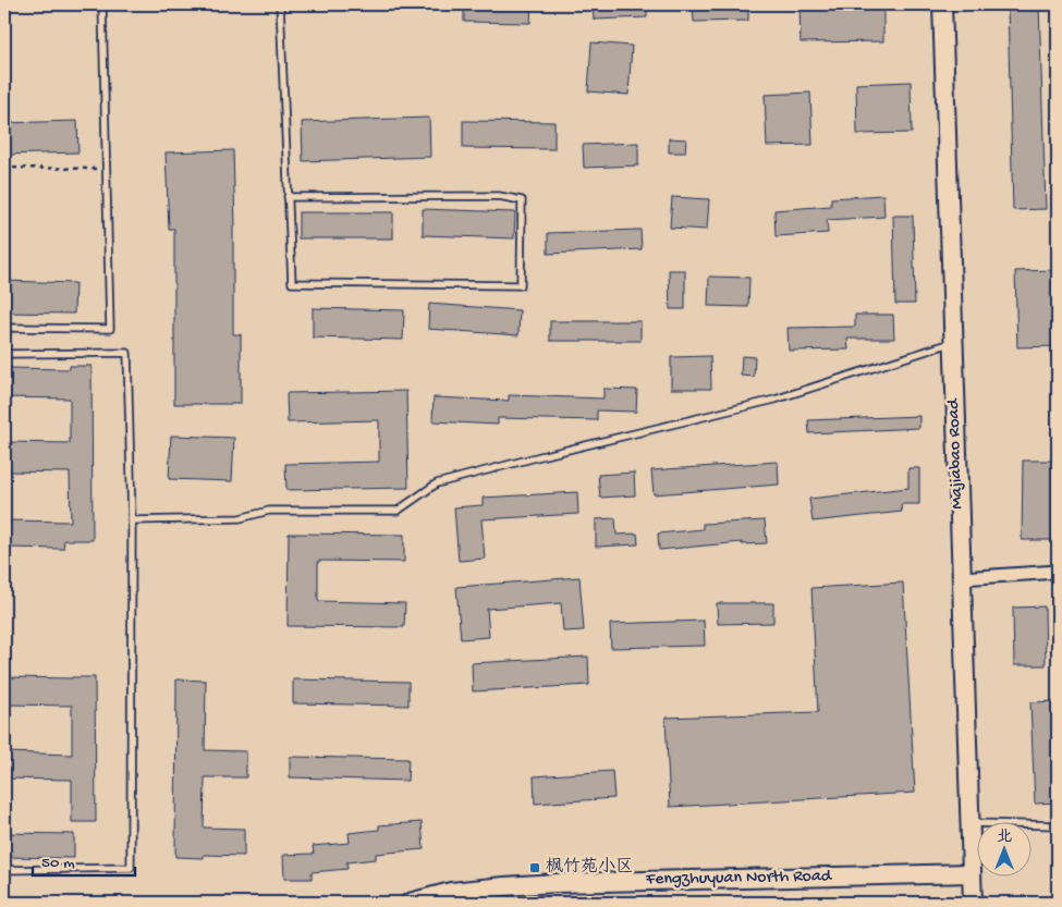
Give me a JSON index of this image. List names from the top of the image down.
{
  "streets": {
    "main road": ["Majiabao Road", "Fengzhuyuan North Road"]
  },
  "crossings": [
    ["Majiabao Road", "Fengzhuyuan North Road"]
  ],
  "places": {
    "transit": ["枫竹苑小区"]
  },
  "scale_bar": "50 m",
  "north": "top"
}
